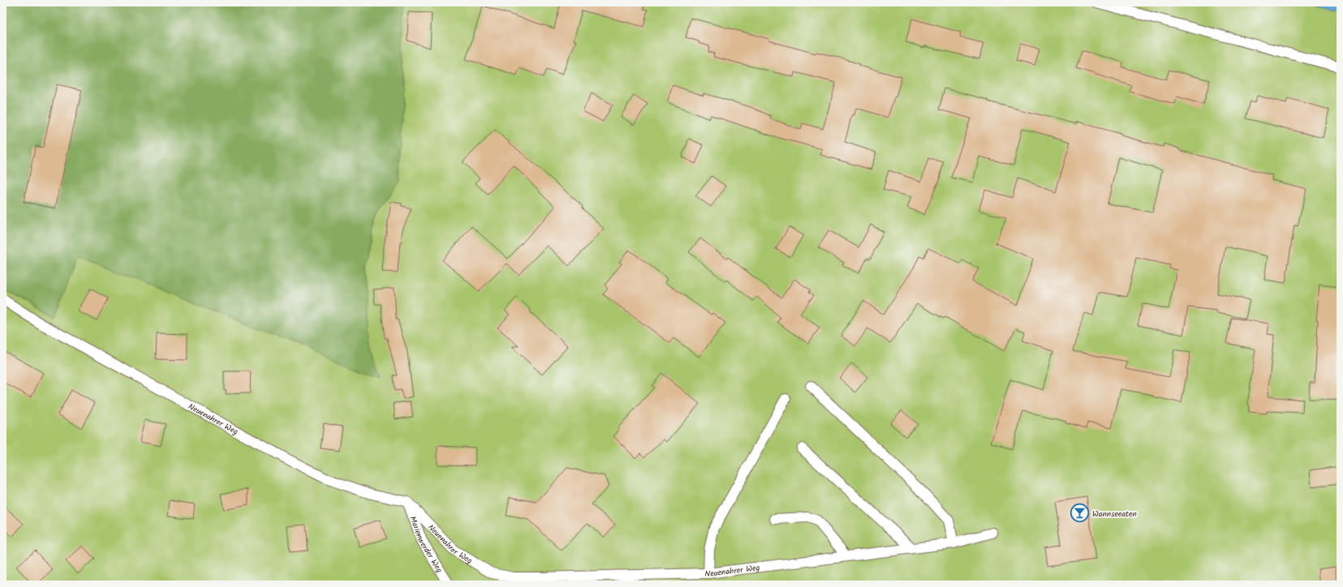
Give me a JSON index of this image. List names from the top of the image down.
{
  "streets": {
    "lane": ["Neuenahrer Weg", "Marienwerder Weg"]
  },
  "crossings": [
    ["Neuenahrer Weg", "Marienwerder Weg"]
  ],
  "places": {
    "bar": ["Wannseeaten"]
  }
}
